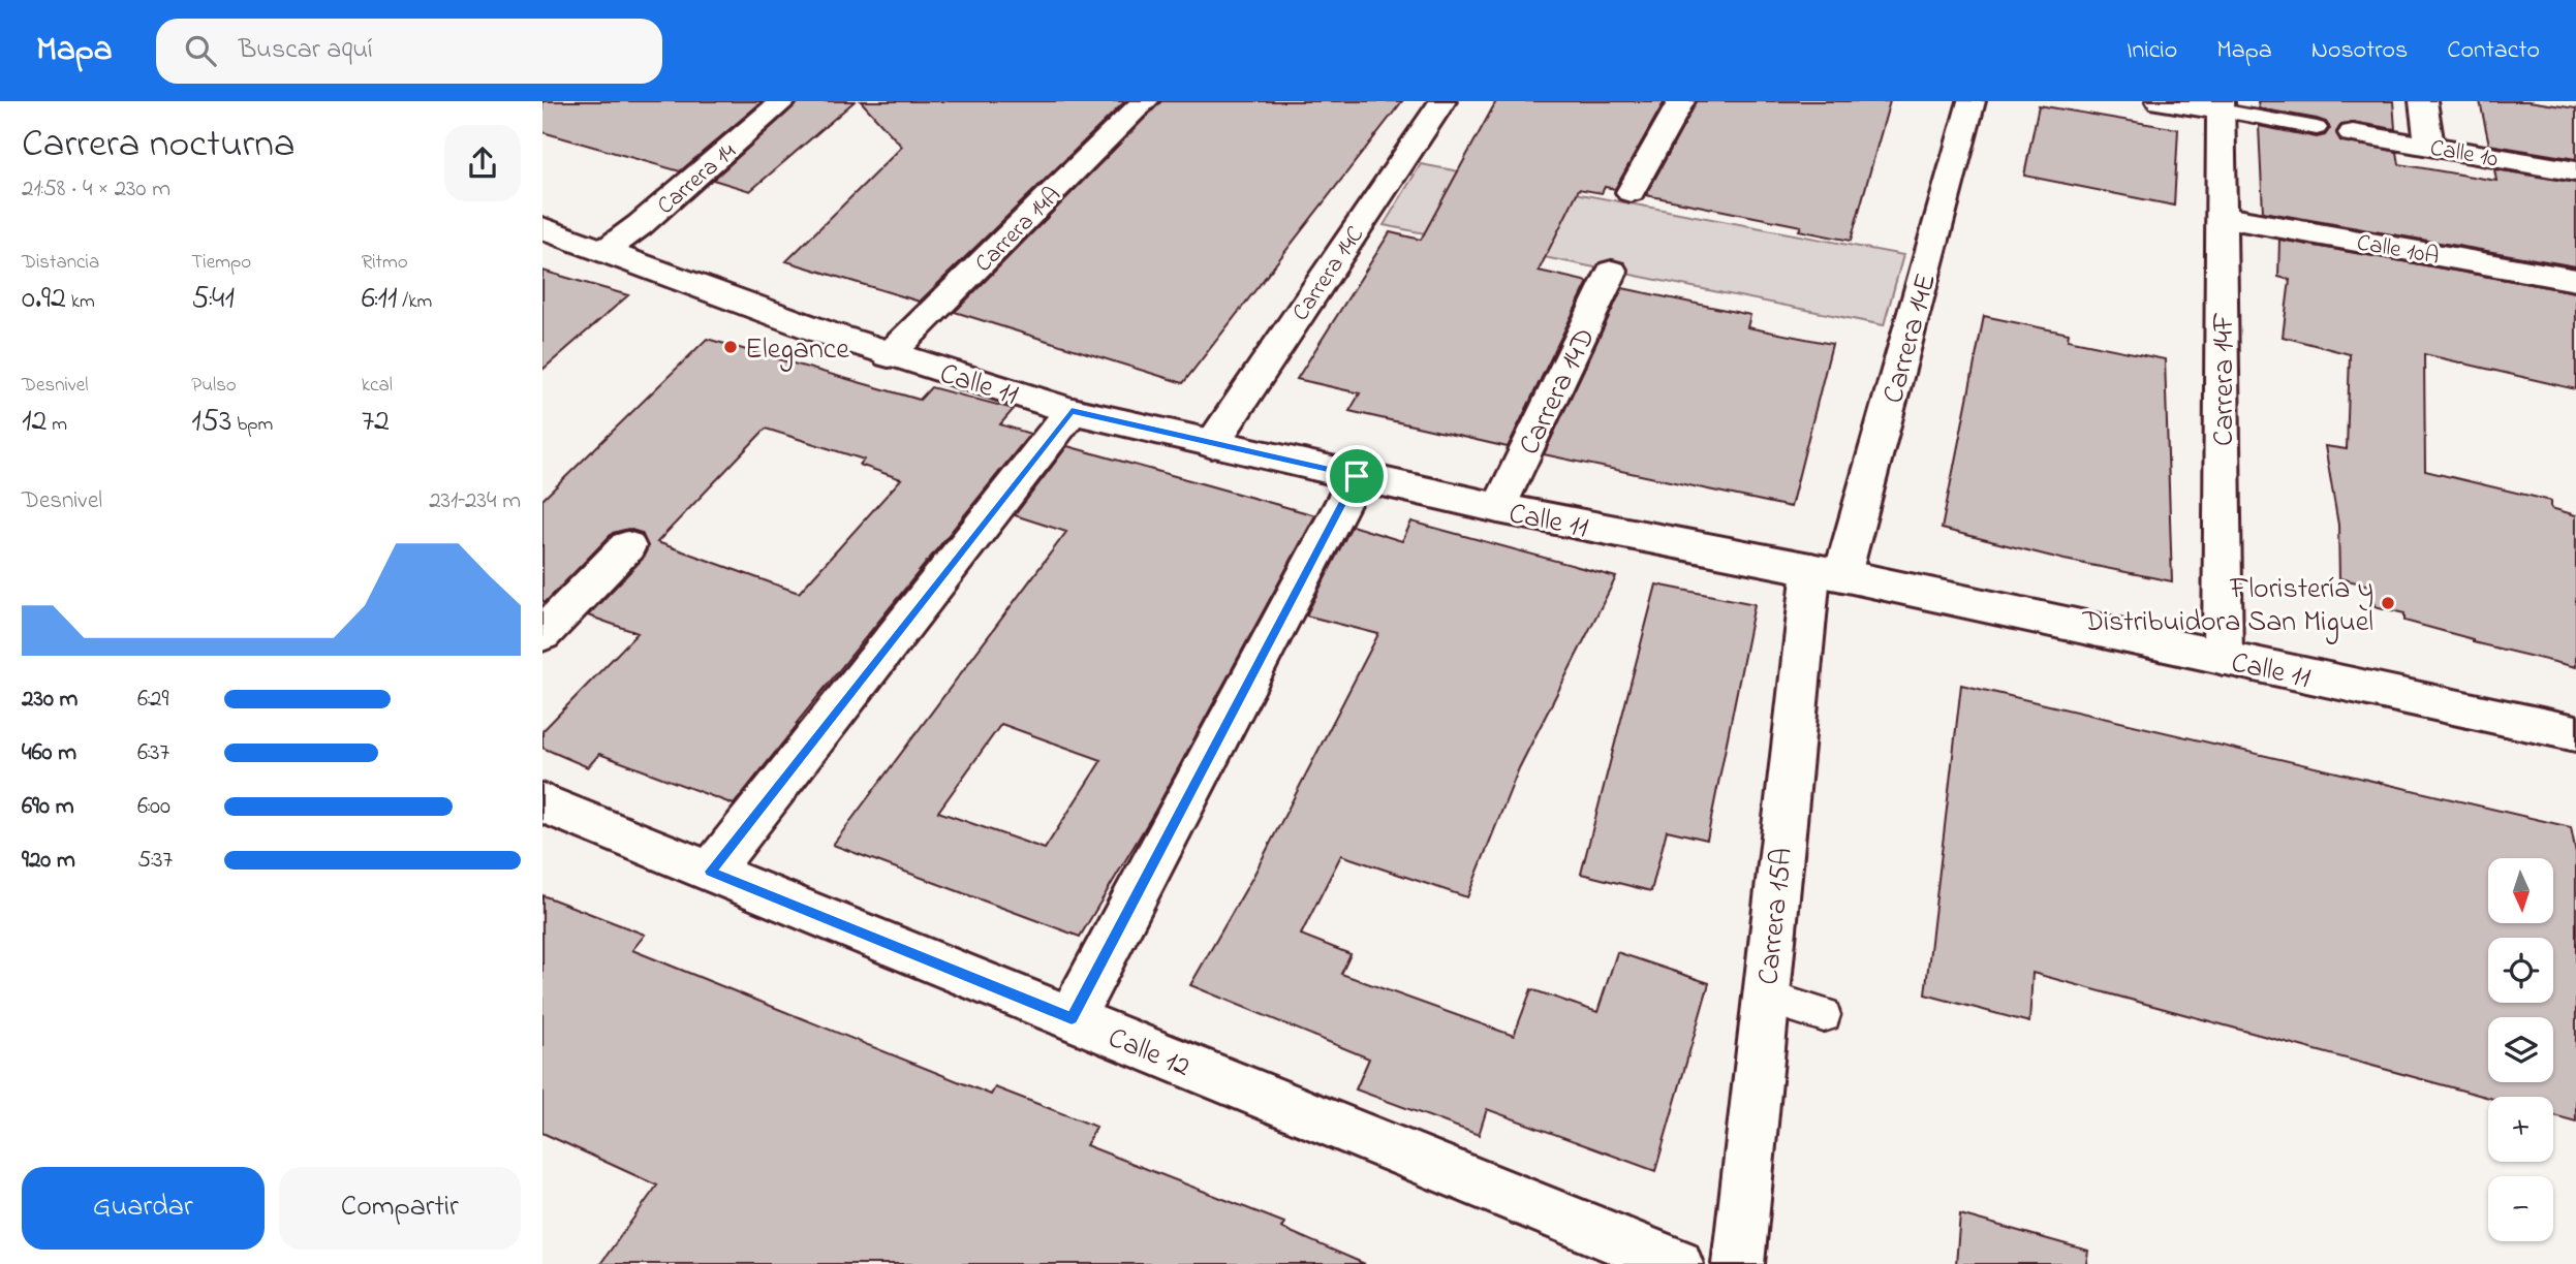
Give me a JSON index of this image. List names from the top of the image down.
{
  "streets": {
    "street": [
      "Calle 10",
      "Carrera 14",
      "Carrera 14A",
      "Calle 10A",
      "Carrera 14C",
      "Carrera 14E",
      "Carrera 14F",
      "Calle 11",
      "Carrera 14D",
      "Carrera 15A",
      "Calle 12"
    ]
  },
  "crossings": [
    ["Carrera 14", "Calle 11"],
    ["Carrera 14A", "Calle 11"],
    ["Calle 10A", "Carrera 14F"],
    ["Carrera 14C", "Calle 11"],
    ["Carrera 14E", "Calle 11"],
    ["Carrera 14E", "Carrera 15A"],
    ["Carrera 14F", "Calle 11"],
    ["Calle 11", "Carrera 14D"],
    ["Calle 11", "Carrera 15A"]
  ],
  "places": ["Elegance", "Floristería y Distribuidora San Miguel"],
  "north": "bottom",
  "page": {
    "header": "Mapa",
    "search": "Buscar aquí",
    "nav": [
      "Inicio",
      "Mapa",
      "Nosotros",
      "Contacto"
    ],
    "heading": ["Carrera nocturna", "21:58 · 4 × 230 m"],
    "stats": [
      ["Distancia", "0.92 km"],
      ["Tiempo", "5:41"],
      ["Ritmo", "6:11 /km"],
      ["Desnivel", "12 m"],
      ["Pulso", "153 bpm"],
      ["kcal", "72"]
    ],
    "chart": ["Desnivel", "231–234 m"],
    "list": [
      {
        "name": "230 m",
        "note": "6:29"
      },
      {
        "name": "460 m",
        "note": "6:37"
      },
      {
        "name": "690 m",
        "note": "6:00"
      },
      {
        "name": "920 m",
        "note": "5:37"
      }
    ],
    "map_buttons": ["+", "−"],
    "buttons": ["Guardar", "Compartir"]
  }
}
